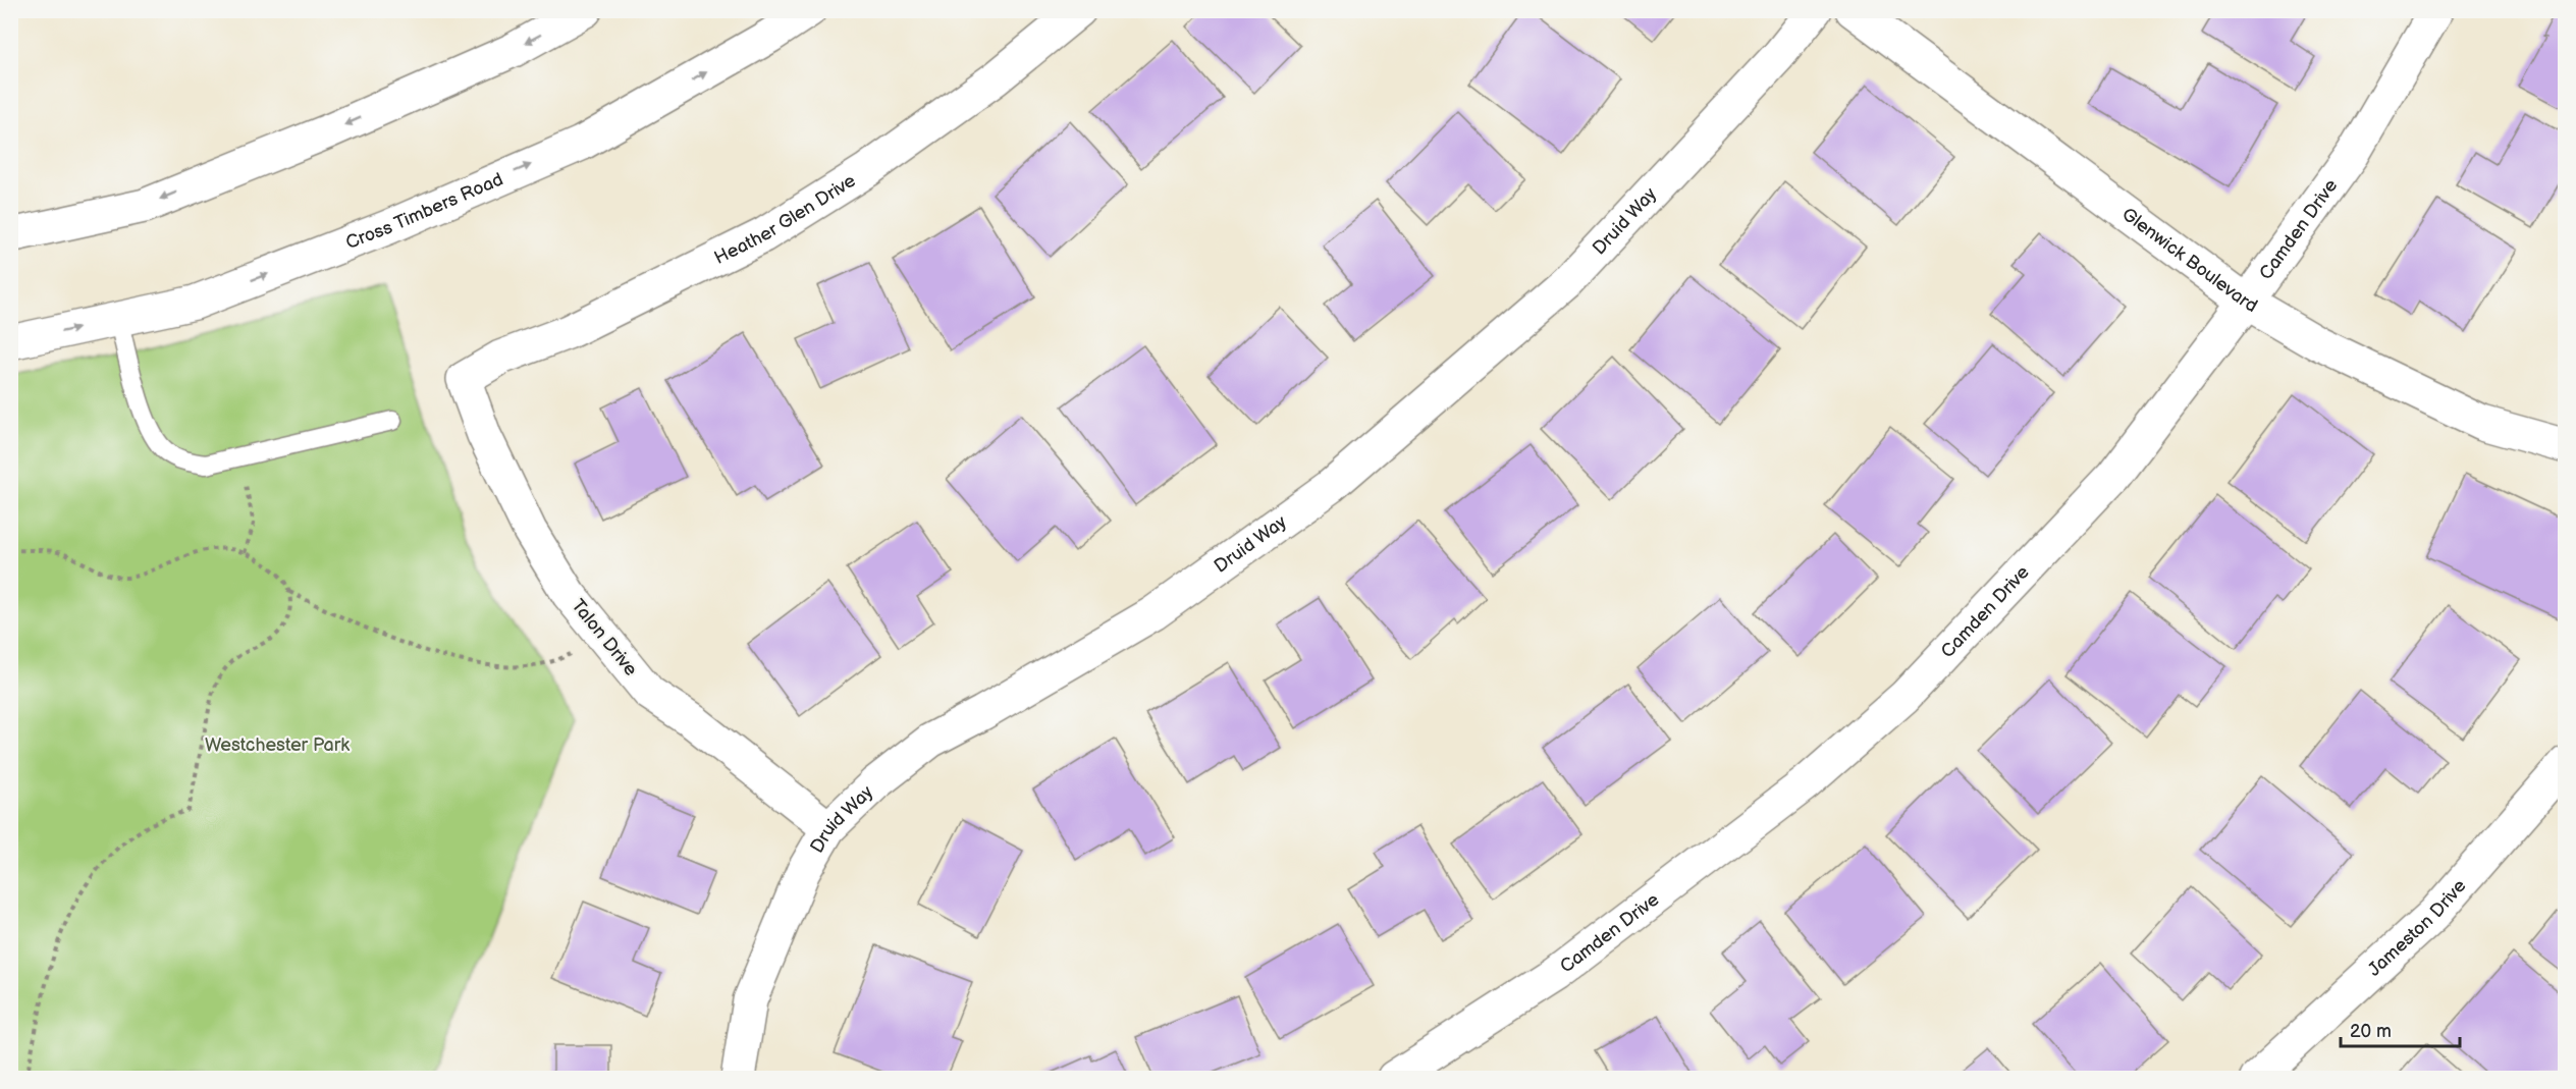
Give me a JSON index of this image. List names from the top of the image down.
{
  "streets": {
    "street": [
      "Cross Timbers Road",
      "Heather Glen Drive",
      "Druid Way",
      "Camden Drive",
      "Glenwick Boulevard",
      "Talon Drive",
      "Jameston Drive"
    ]
  },
  "crossings": [
    ["Heather Glen Drive", "Talon Drive"],
    ["Druid Way", "Talon Drive"],
    ["Camden Drive", "Glenwick Boulevard"]
  ],
  "parks": ["Westchester Park"],
  "scale_bar": "20 m"
}
